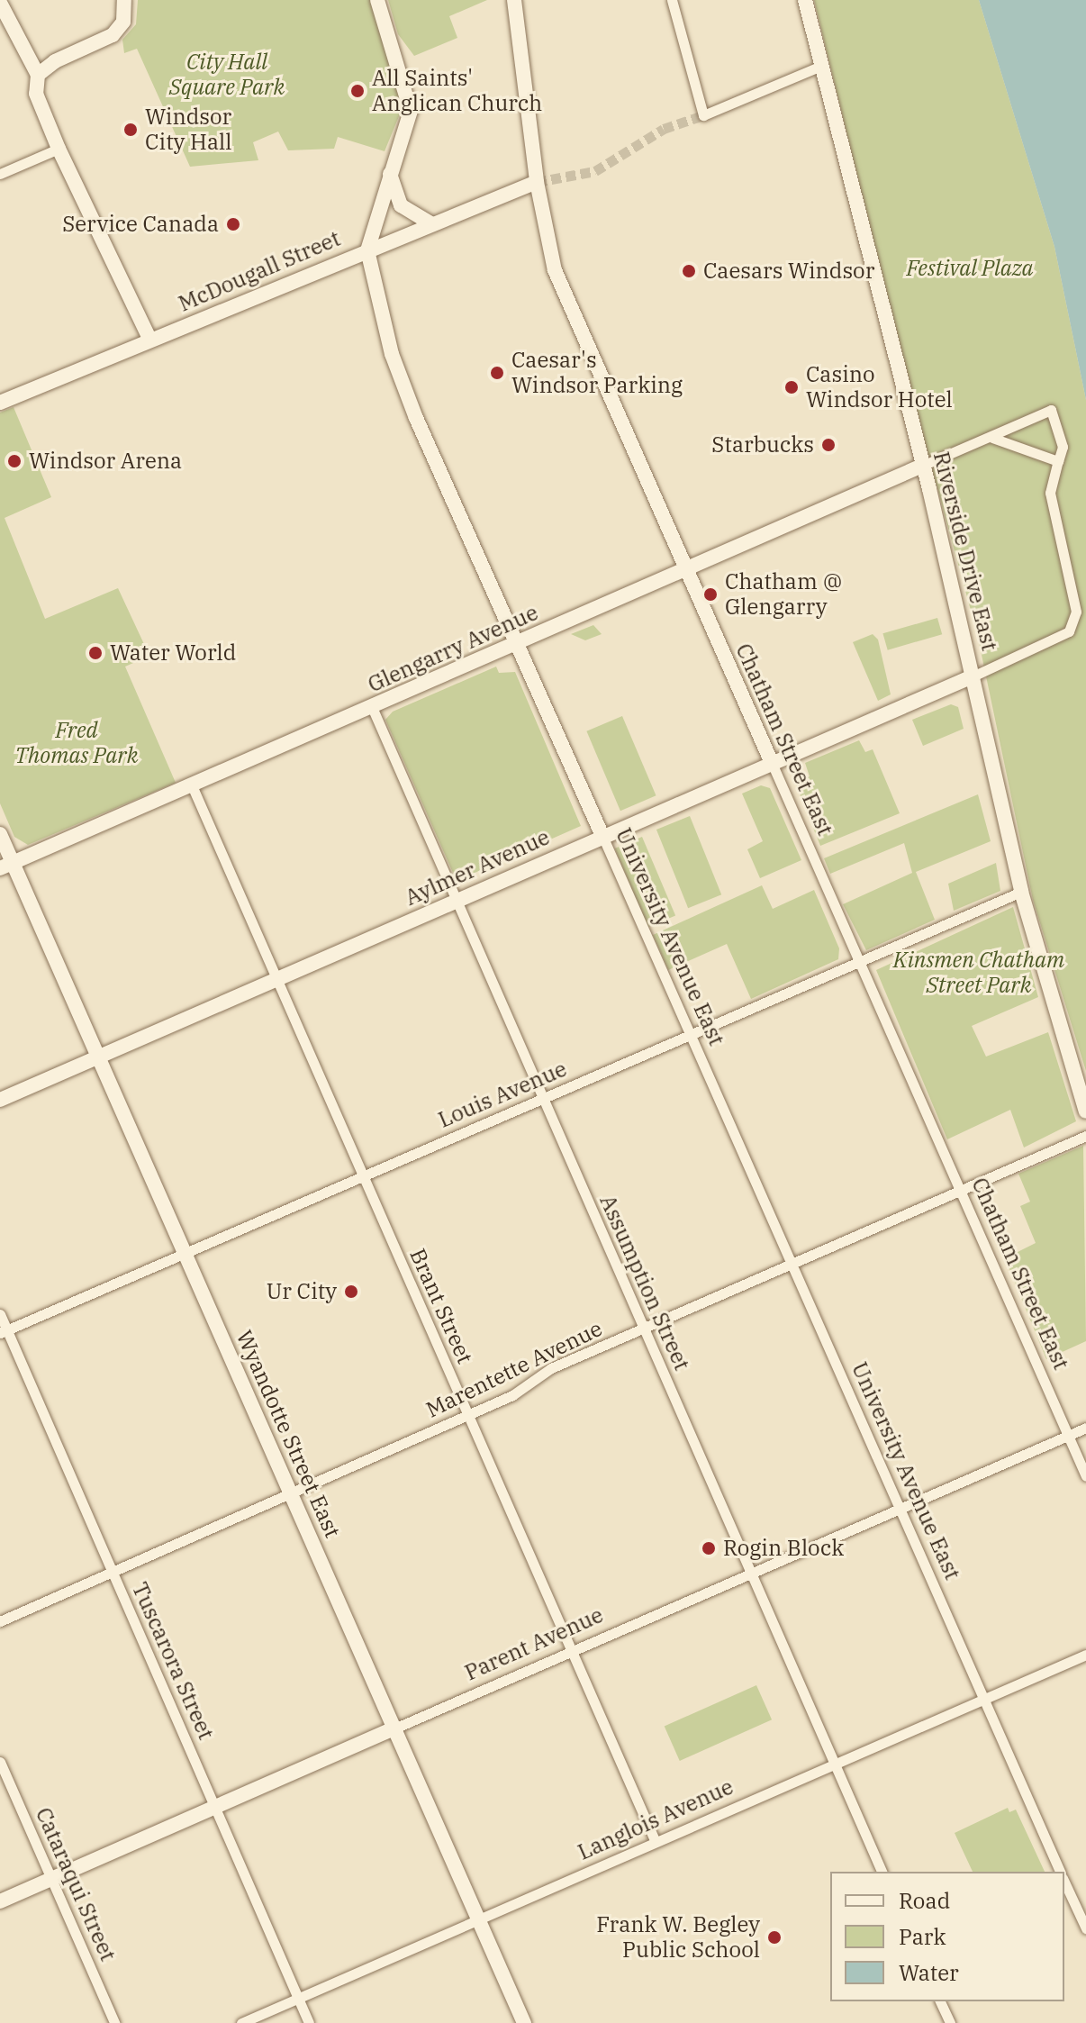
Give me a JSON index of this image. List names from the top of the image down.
{
  "streets": {
    "main road": [
      "McDougall Street",
      "Riverside Drive East",
      "Glengarry Avenue",
      "Chatham Street East",
      "Aylmer Avenue",
      "University Avenue East",
      "Wyandotte Street East",
      "Parent Avenue"
    ],
    "street": [
      "Louis Avenue",
      "Assumption Street",
      "Brant Street",
      "Marentette Avenue",
      "Tuscarora Street",
      "Langlois Avenue",
      "Cataraqui Street"
    ]
  },
  "crossings": [
    ["McDougall Street", "Chatham Street East"],
    ["McDougall Street", "University Avenue East"],
    ["Riverside Drive East", "Glengarry Avenue"],
    ["Riverside Drive East", "Aylmer Avenue"],
    ["Riverside Drive East", "Louis Avenue"],
    ["Glengarry Avenue", "Chatham Street East"],
    ["Glengarry Avenue", "University Avenue East"],
    ["Glengarry Avenue", "Assumption Street"],
    ["Glengarry Avenue", "Brant Street"],
    ["Glengarry Avenue", "Wyandotte Street East"],
    ["Chatham Street East", "Aylmer Avenue"],
    ["Chatham Street East", "Louis Avenue"],
    ["Chatham Street East", "Marentette Avenue"],
    ["Chatham Street East", "Parent Avenue"],
    ["Aylmer Avenue", "University Avenue East"],
    ["Aylmer Avenue", "Assumption Street"],
    ["Aylmer Avenue", "Brant Street"],
    ["Aylmer Avenue", "Wyandotte Street East"],
    ["University Avenue East", "Louis Avenue"],
    ["University Avenue East", "Marentette Avenue"],
    ["University Avenue East", "Parent Avenue"],
    ["University Avenue East", "Langlois Avenue"],
    ["Louis Avenue", "Assumption Street"],
    ["Louis Avenue", "Brant Street"],
    ["Louis Avenue", "Wyandotte Street East"],
    ["Louis Avenue", "Tuscarora Street"],
    ["Assumption Street", "Marentette Avenue"],
    ["Assumption Street", "Parent Avenue"],
    ["Assumption Street", "Langlois Avenue"],
    ["Brant Street", "Marentette Avenue"],
    ["Brant Street", "Parent Avenue"],
    ["Brant Street", "Langlois Avenue"],
    ["Marentette Avenue", "Wyandotte Street East"],
    ["Marentette Avenue", "Tuscarora Street"],
    ["Wyandotte Street East", "Parent Avenue"],
    ["Wyandotte Street East", "Langlois Avenue"],
    ["Parent Avenue", "Tuscarora Street"],
    ["Parent Avenue", "Cataraqui Street"],
    ["Tuscarora Street", "Langlois Avenue"]
  ],
  "parks": [
    "City Hall Square Park",
    "Festival Plaza",
    "Fred Thomas Park",
    "Kinsmen Chatham Street Park"
  ],
  "places": [
    "All Saints' Anglican Church",
    "Windsor City Hall",
    "Service Canada",
    "Caesars Windsor",
    "Caesar's Windsor Parking",
    "Casino Windsor Hotel",
    "Starbucks",
    "Windsor Arena",
    "Chatham @ Glengarry",
    "Water World",
    "Ur City",
    "Rogin Block",
    "Frank W. Begley Public School"
  ],
  "legend": ["Road", "Park", "Water"]
}
